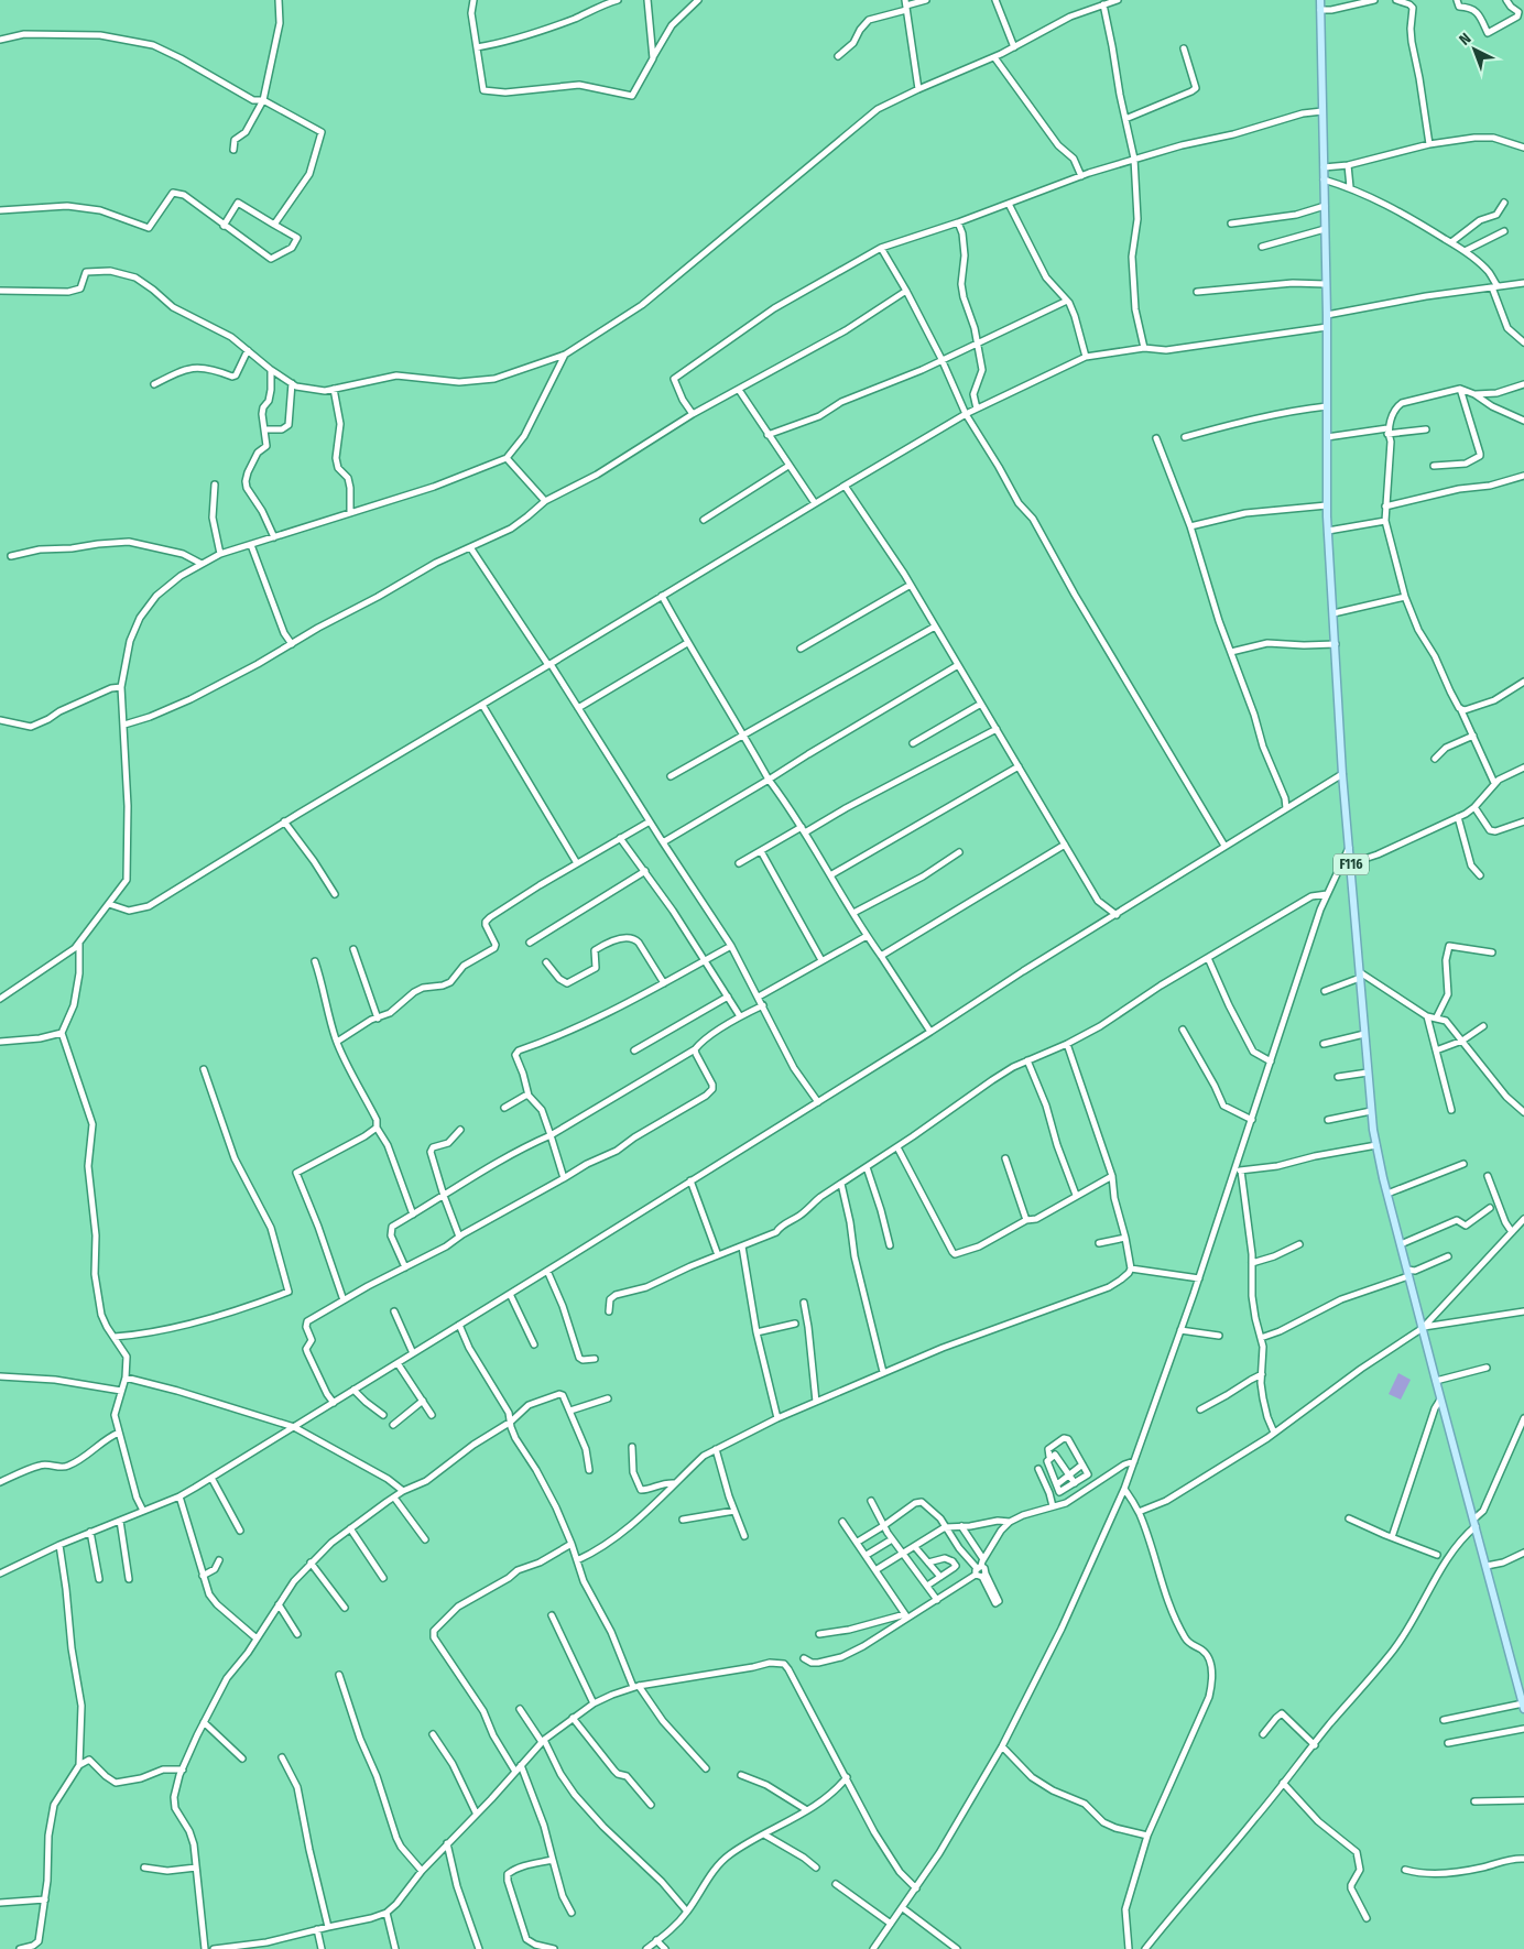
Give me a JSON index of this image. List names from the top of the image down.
{
  "streets": {
    "main road": ["F116"]
  },
  "north": "top left"
}
